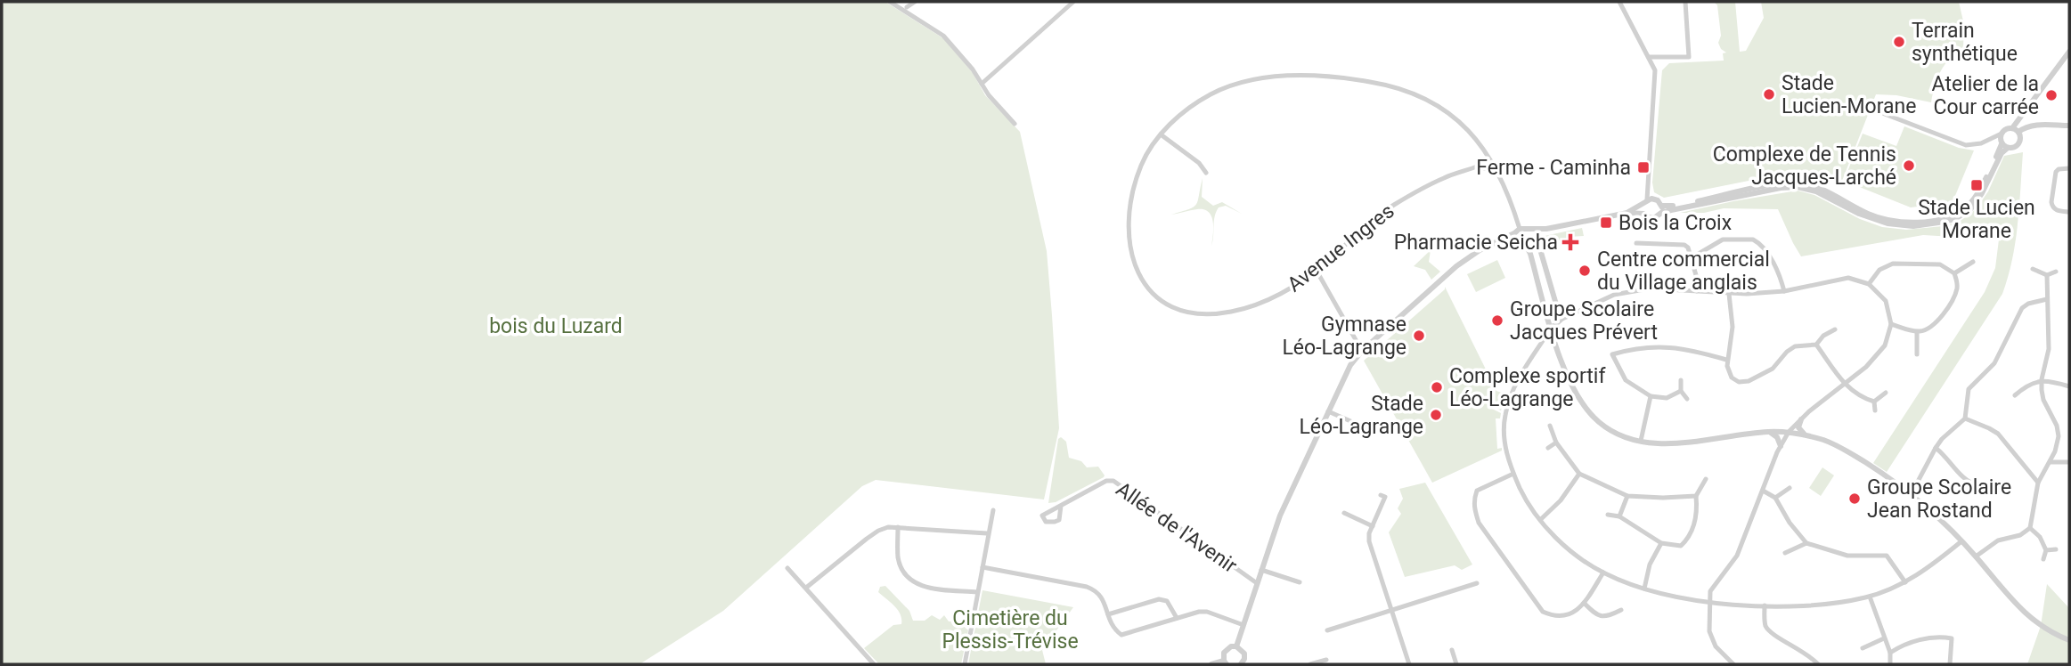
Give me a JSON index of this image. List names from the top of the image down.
{
  "streets": {
    "street": ["Avenue Ingres", "Allée de l'Avenir"]
  },
  "parks": ["bois du Luzard", "Cimetière du Plessis-Trévise"],
  "places": {
    "other": [
      "Terrain synthétique",
      "Stade Lucien-Morane",
      "Atelier de la Cour carrée",
      "Complexe de Tennis Jacques-Larché",
      "Centre commercial du Village anglais",
      "Groupe Scolaire Jacques Prévert",
      "Gymnase Léo-Lagrange",
      "Complexe sportif Léo-Lagrange",
      "Stade Léo-Lagrange",
      "Groupe Scolaire Jean Rostand"
    ],
    "transit": ["Ferme - Caminha", "Stade Lucien Morane", "Bois la Croix"],
    "health": ["Pharmacie Seicha"]
  }
}
